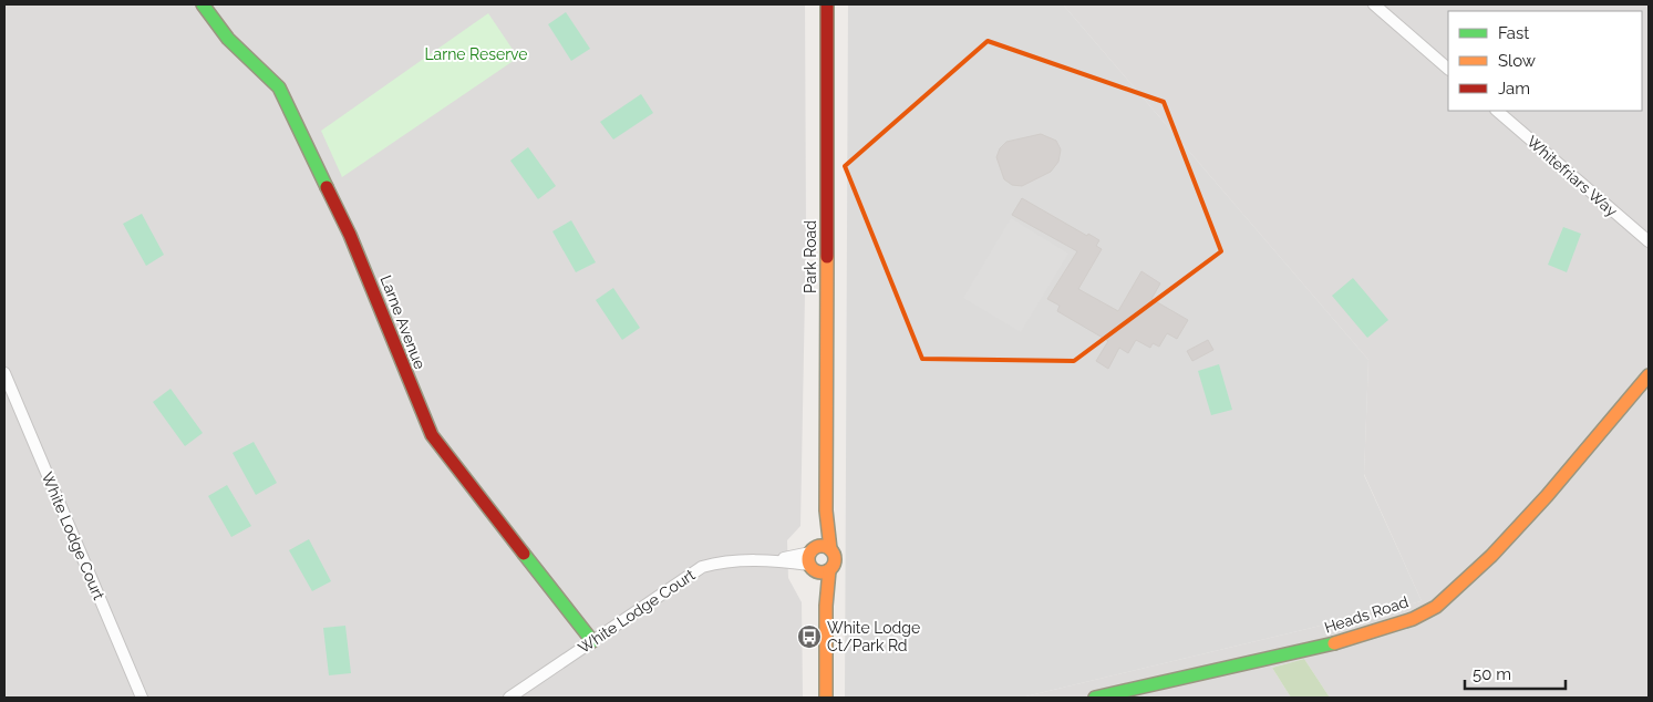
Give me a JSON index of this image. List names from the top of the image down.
{
  "streets": {
    "street": [
      "Whitefriars Way",
      "Park Road",
      "Larne Avenue",
      "White Lodge Court",
      "Heads Road"
    ]
  },
  "crossings": [
    ["Park Road", "White Lodge Court"],
    ["Larne Avenue", "White Lodge Court"]
  ],
  "parks": ["Larne Reserve"],
  "places": {
    "bus stop": ["White Lodge Ct/Park Rd"]
  },
  "legend": ["Fast", "Slow", "Jam"],
  "scale_bar": "50 m"
}
